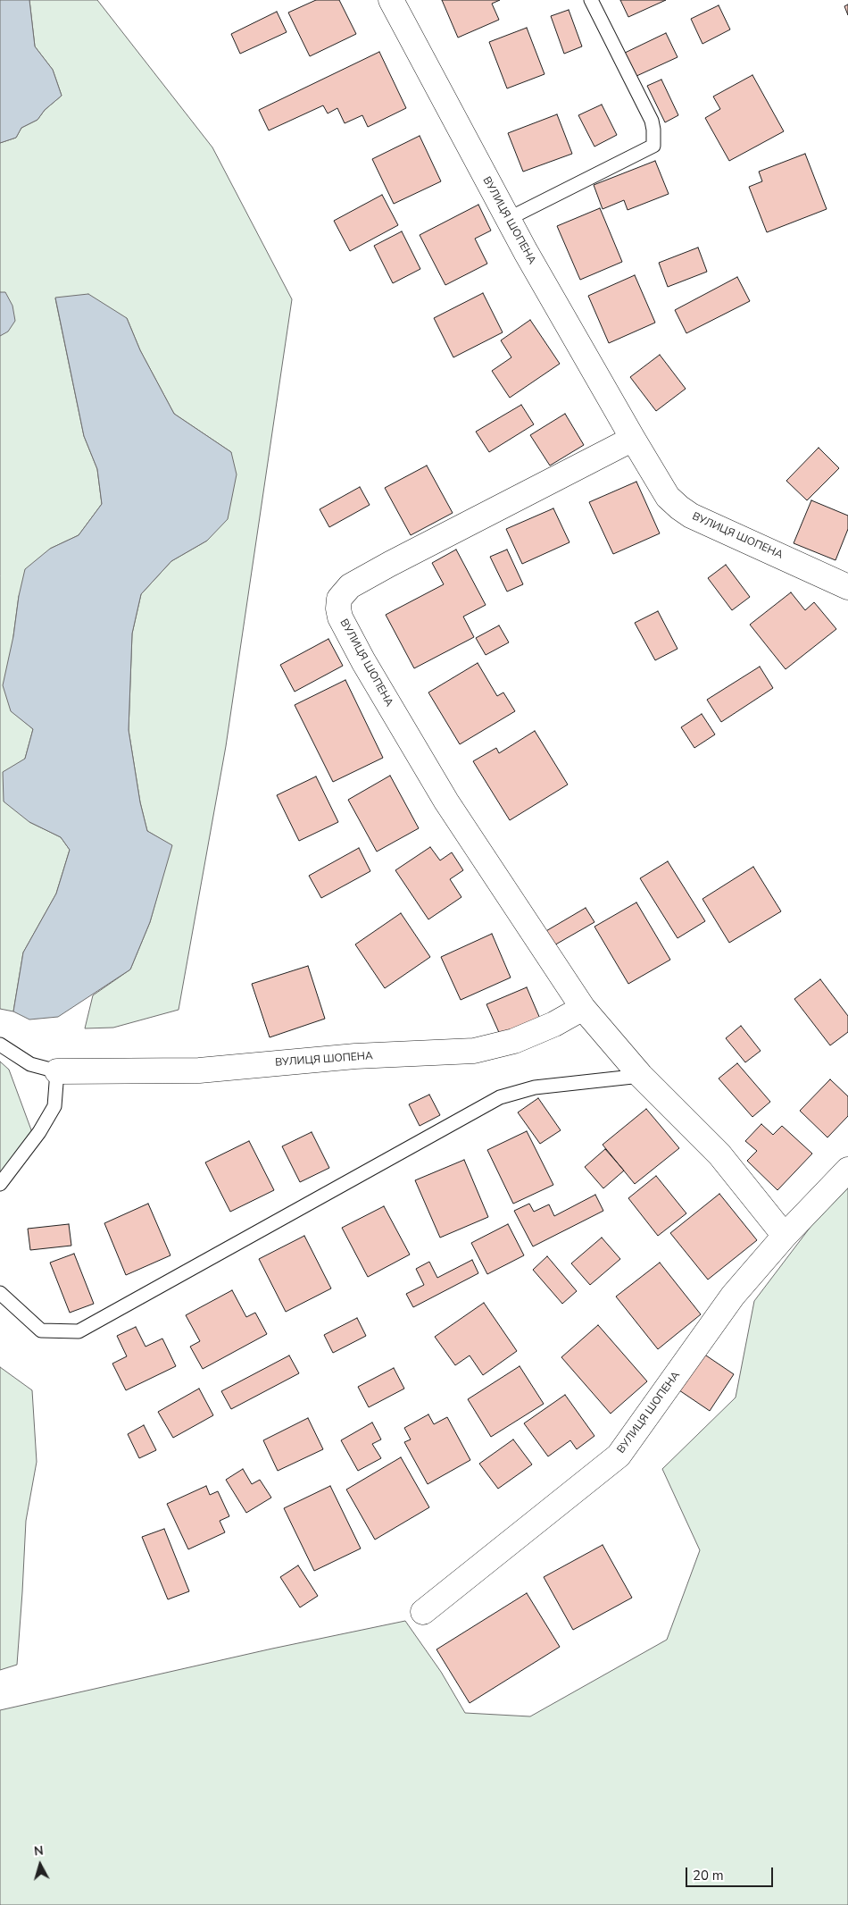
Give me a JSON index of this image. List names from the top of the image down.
{
  "streets": {
    "street": ["ВУЛИЦЯ ШОПЕНА"]
  },
  "scale_bar": "20 m",
  "north": "top"
}
